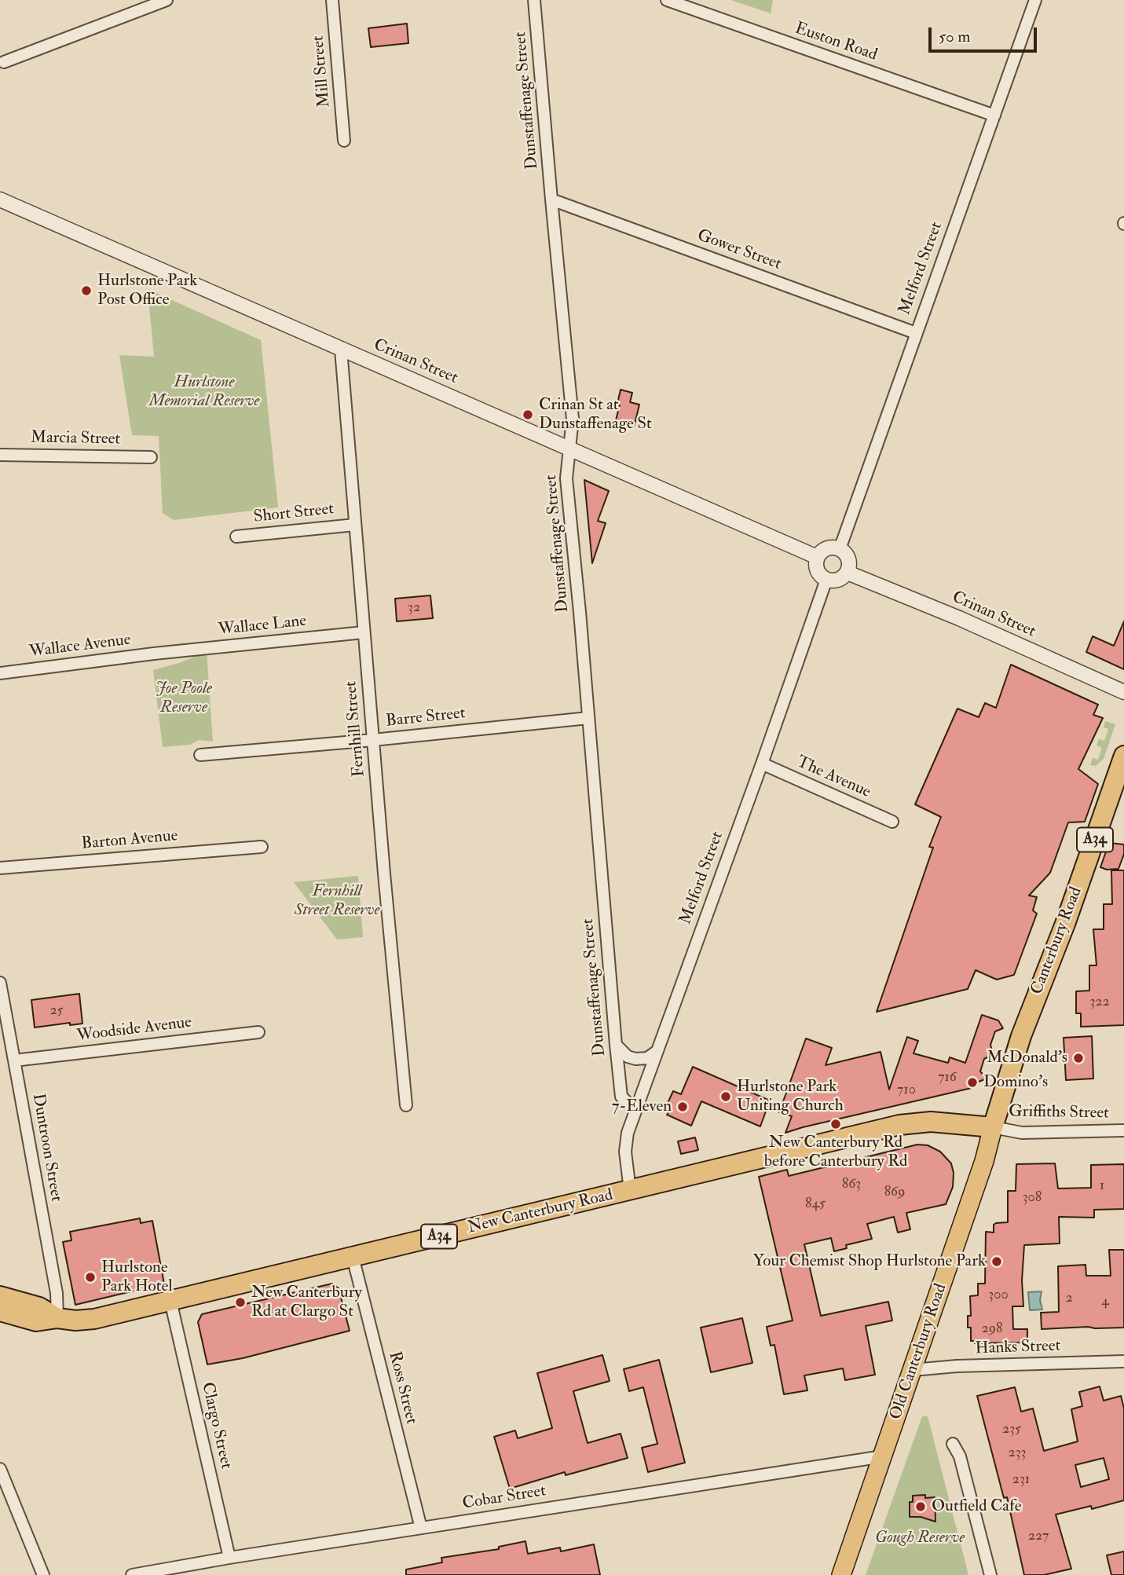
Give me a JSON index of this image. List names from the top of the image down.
{
  "streets": {
    "highway": ["A34", "Canterbury Road", "New Canterbury Road"],
    "main road": ["Old Canterbury Road"],
    "street": [
      "Euston Road",
      "Mill Street",
      "Dunstaffenage Street",
      "Gower Street",
      "Melford Street",
      "Crinan Street",
      "Marcia Street",
      "Short Street",
      "Wallace Lane",
      "Wallace Avenue",
      "Barre Street",
      "Fernhill Street",
      "The Avenue",
      "Barton Avenue",
      "Woodside Avenue",
      "Griffiths Street",
      "Duntroon Street",
      "Hanks Street",
      "Ross Street",
      "Clargo Street",
      "Cobar Street"
    ]
  },
  "crossings": [
    ["Euston Road", "Melford Street"],
    ["Dunstaffenage Street", "Gower Street"],
    ["Dunstaffenage Street", "Melford Street"],
    ["Dunstaffenage Street", "Crinan Street"],
    ["Dunstaffenage Street", "Barre Street"],
    ["Gower Street", "Melford Street"],
    ["Melford Street", "Crinan Street"],
    ["Melford Street", "The Avenue"],
    ["Melford Street", "New Canterbury Road"],
    ["Crinan Street", "Fernhill Street"],
    ["Short Street", "Fernhill Street"],
    ["Wallace Lane", "Wallace Avenue"],
    ["Wallace Lane", "Fernhill Street"],
    ["Barre Street", "Fernhill Street"],
    ["Canterbury Road", "Griffiths Street"],
    ["Canterbury Road", "New Canterbury Road"],
    ["Canterbury Road", "Old Canterbury Road"],
    ["Woodside Avenue", "Duntroon Street"],
    ["Griffiths Street", "New Canterbury Road"],
    ["Griffiths Street", "Old Canterbury Road"],
    ["Duntroon Street", "New Canterbury Road"],
    ["New Canterbury Road", "Old Canterbury Road"],
    ["New Canterbury Road", "Ross Street"],
    ["New Canterbury Road", "Clargo Street"],
    ["Hanks Street", "Old Canterbury Road"],
    ["Old Canterbury Road", "Cobar Street"],
    ["Ross Street", "Cobar Street"],
    ["Clargo Street", "Cobar Street"]
  ],
  "parks": [
    "Hurlstone Memorial Reserve",
    "Joe Poole Reserve",
    "Fernhill Street Reserve",
    "Gough Reserve"
  ],
  "places": [
    "Hurlstone Park Post Office",
    "Crinan St at Dunstaffenage St",
    "McDonald's",
    "Domino's",
    "Hurlstone Park Uniting Church",
    "7-Eleven",
    "New Canterbury Rd before Canterbury Rd",
    "Your Chemist Shop Hurlstone Park",
    "Hurlstone Park Hotel",
    "New Canterbury Rd at Clargo St",
    "Outfield Cafe"
  ],
  "house_numbers": [
    "32",
    "322",
    "25",
    "716",
    "710",
    "863",
    "1",
    "869",
    "308",
    "845",
    "300",
    "2",
    "4",
    "298",
    "235",
    "233",
    "231",
    "227"
  ],
  "scale_bar": "50 m"
}
